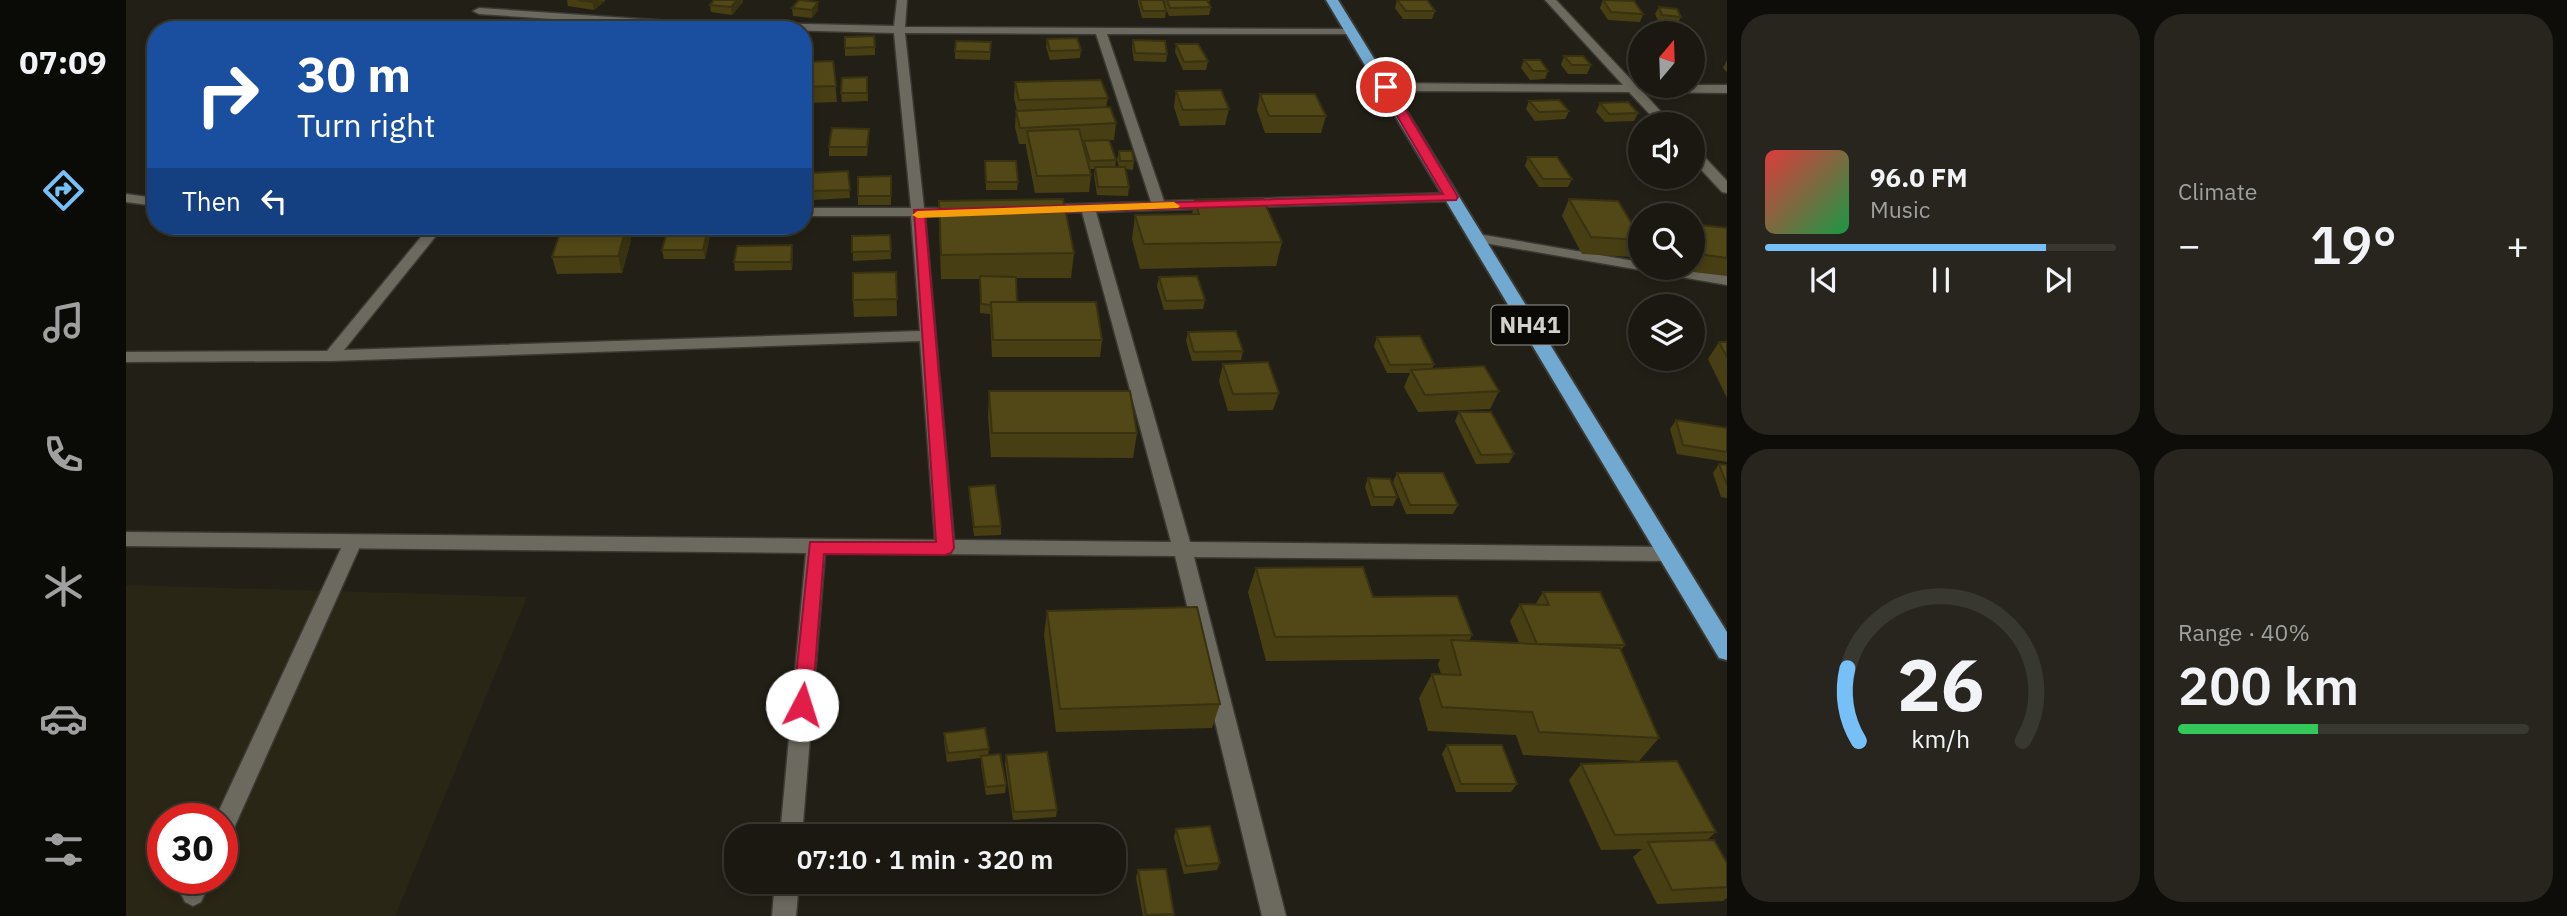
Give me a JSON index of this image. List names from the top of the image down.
{
  "streets": {
    "highway": ["NH41"]
  },
  "north": "top",
  "page": {
    "tabs": "07:09",
    "tile": [
      "Climate",
      ["Range · 40%", "200 km"]
    ],
    "turn": ["30 m", "Turn right"],
    "song": ["96.0 FM", "Music"],
    "then": "Then",
    "heat": ["−", "19°", "+"],
    "limit": "30",
    "trip": "07:10 · 1 min · 320 m",
    "gauge": ["26", "km/h"]
  }
}
